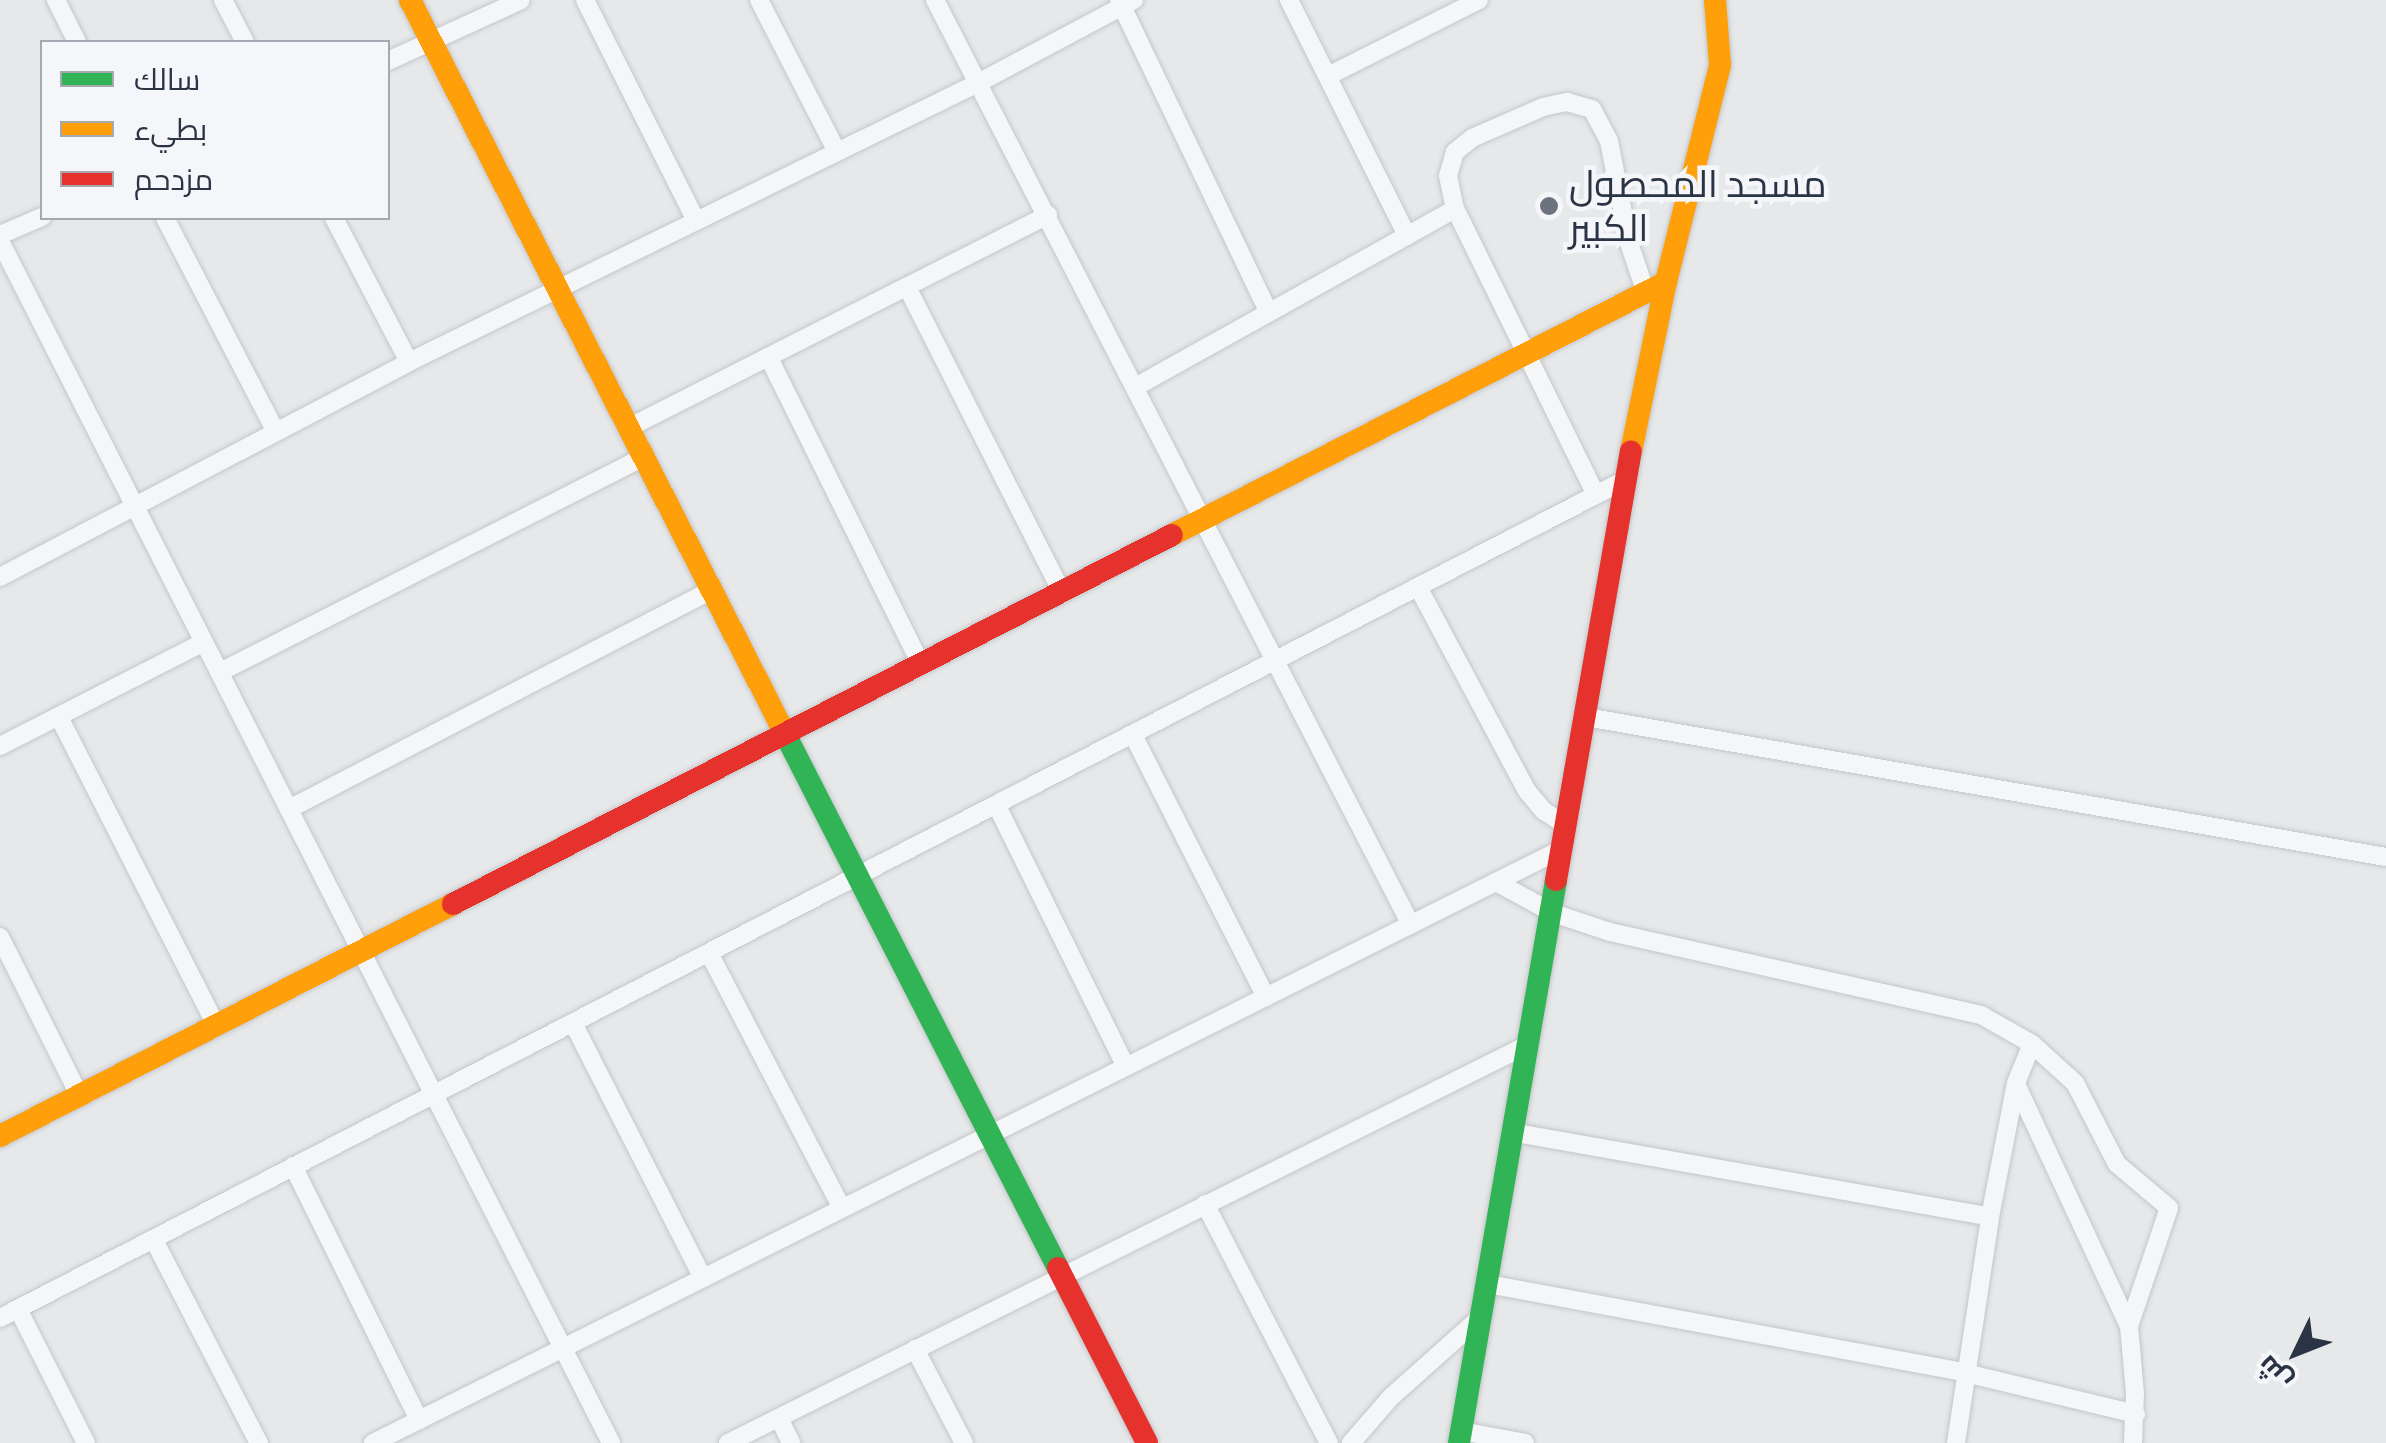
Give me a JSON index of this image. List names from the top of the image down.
{
  "places": ["مسجد المحصول الكبير"],
  "legend": ["سالك", "بطيء", "مزدحم"],
  "north": "bottom left"
}
